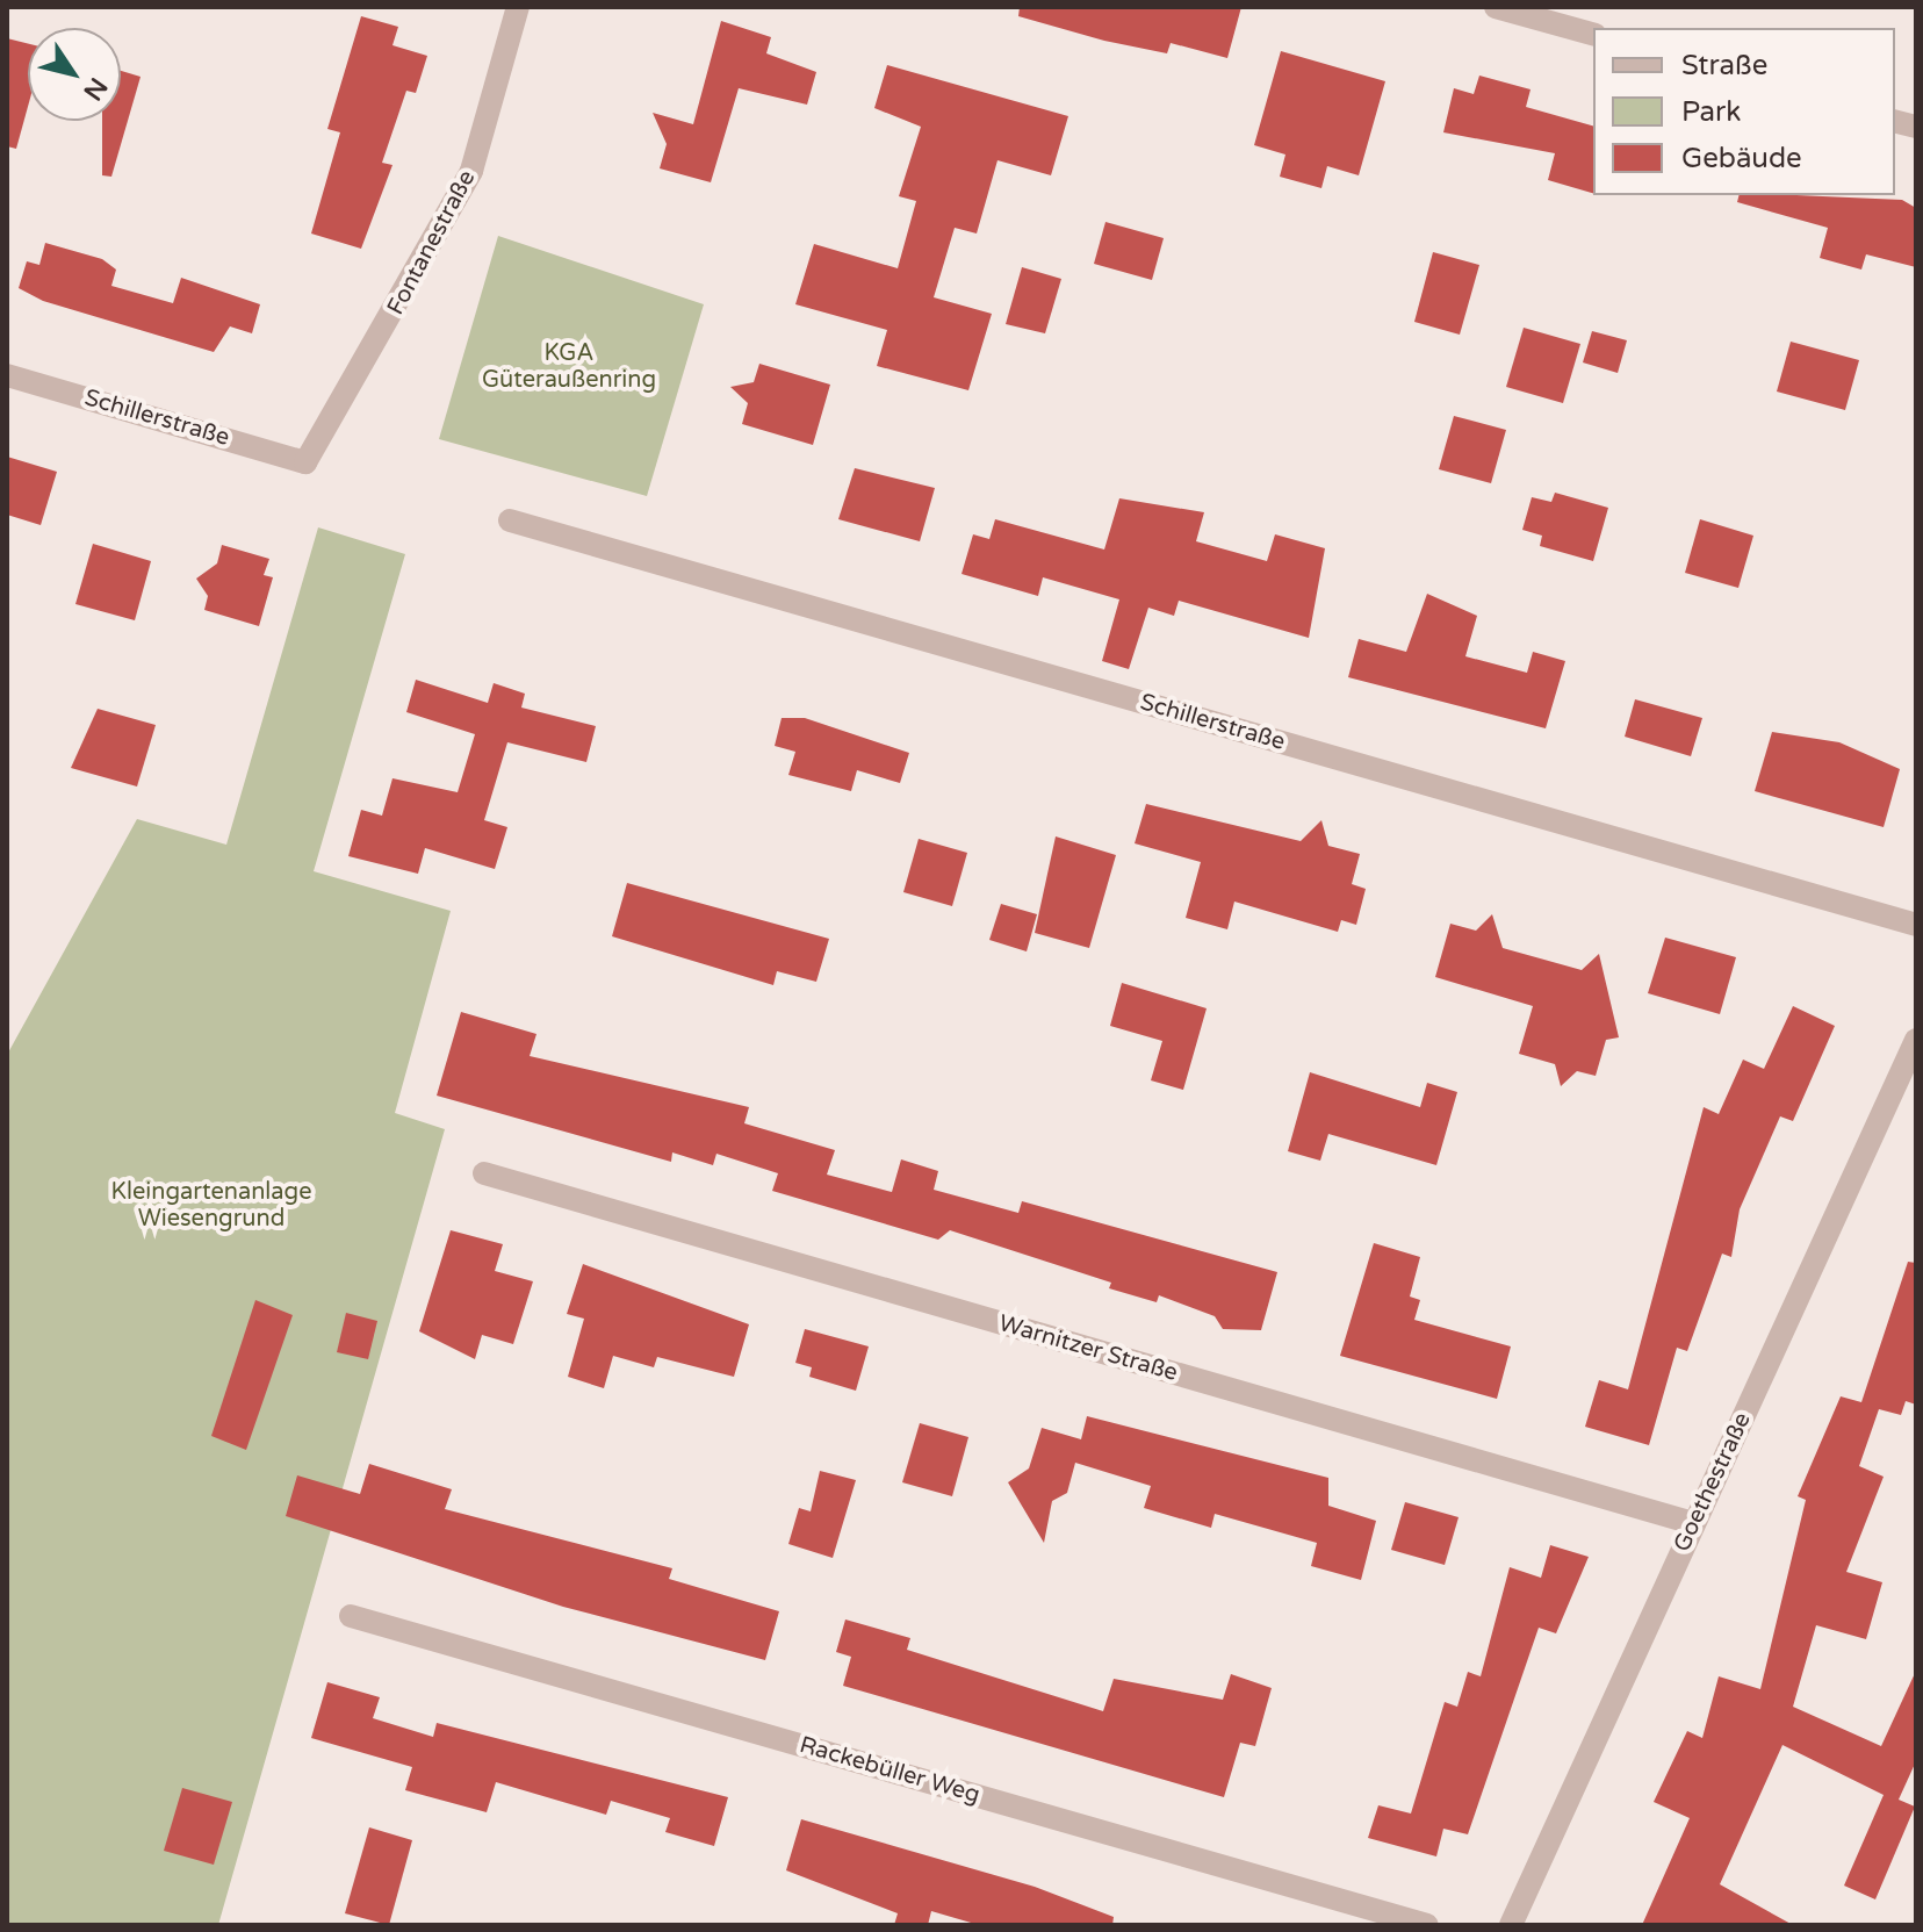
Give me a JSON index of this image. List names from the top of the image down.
{
  "streets": {
    "street": [
      "Fontanestraße",
      "Schillerstraße",
      "Warnitzer Straße",
      "Goethestraße",
      "Rackebüller Weg"
    ]
  },
  "crossings": [
    ["Fontanestraße", "Schillerstraße"],
    ["Warnitzer Straße", "Goethestraße"]
  ],
  "parks": ["KGA Güteraußenring", "Kleingartenanlage Wiesengrund"],
  "legend": ["Straße", "Park", "Gebäude"],
  "north": "bottom right"
}
